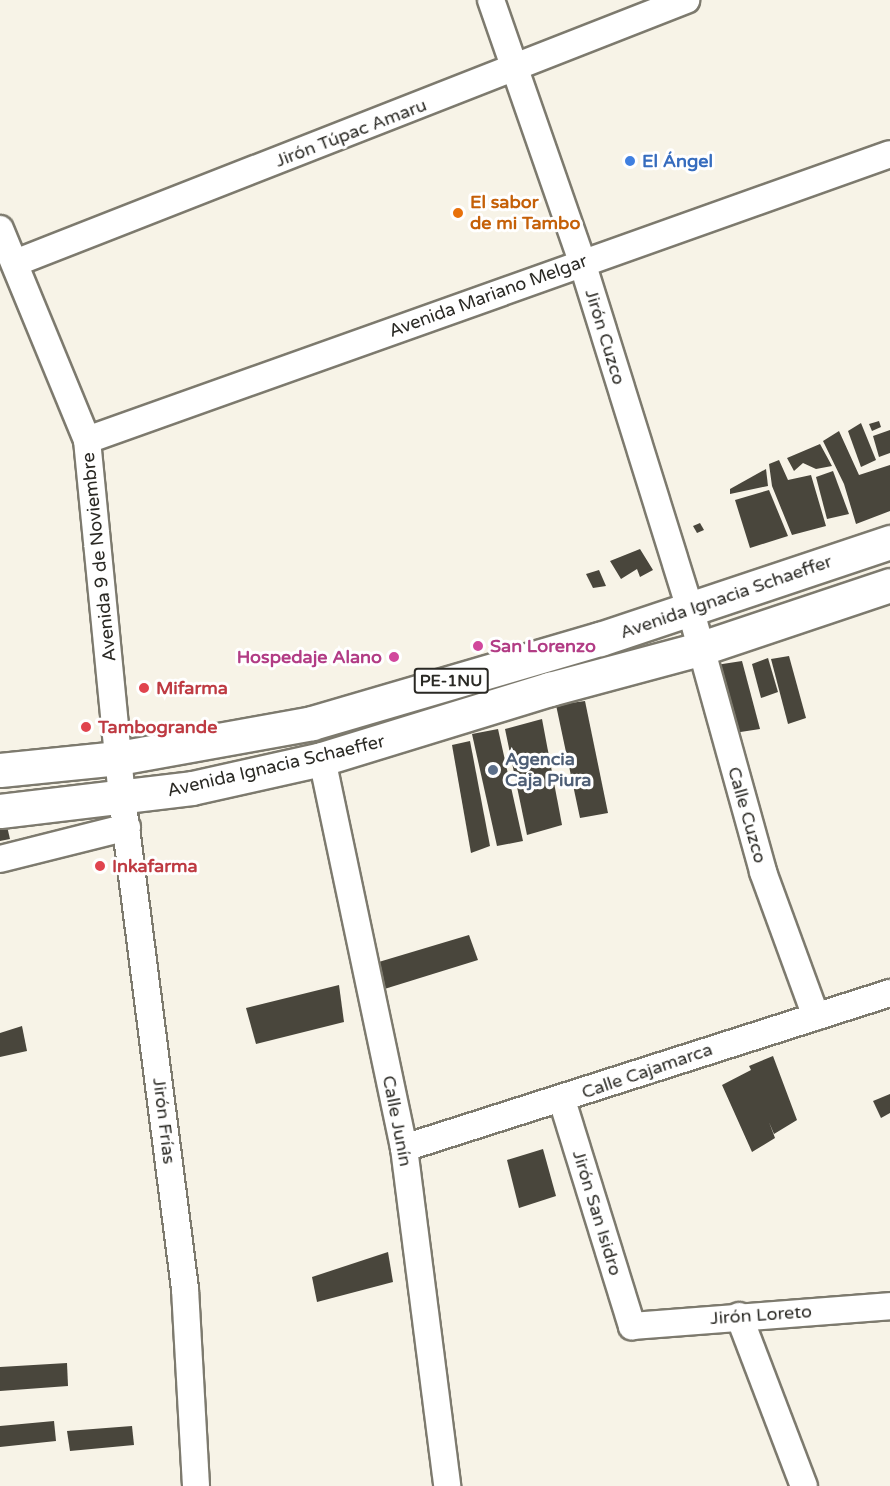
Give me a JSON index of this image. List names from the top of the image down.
{
  "streets": {
    "main road": ["Avenida Ignacia Schaeffer", "PE-1NU"],
    "street": [
      "Jirón Túpac Amaru",
      "Avenida Mariano Melgar",
      "Jirón Cuzco",
      "Avenida 9 de Noviembre",
      "Calle Cuzco",
      "Calle Cajamarca",
      "Jirón Frías",
      "Calle Junín",
      "Jirón San Isidro",
      "Jirón Loreto"
    ]
  },
  "crossings": [
    ["Jirón Túpac Amaru", "Jirón Cuzco"],
    ["Jirón Túpac Amaru", "Avenida 9 de Noviembre"],
    ["Avenida Mariano Melgar", "Jirón Cuzco"],
    ["Avenida Mariano Melgar", "Avenida 9 de Noviembre"],
    ["Jirón Cuzco", "Avenida Ignacia Schaeffer"],
    ["Jirón Cuzco", "Calle Cuzco"],
    ["Avenida 9 de Noviembre", "Avenida Ignacia Schaeffer"],
    ["Avenida 9 de Noviembre", "Jirón Frías"],
    ["Avenida Ignacia Schaeffer", "Calle Cuzco"],
    ["Avenida Ignacia Schaeffer", "Jirón Frías"],
    ["Avenida Ignacia Schaeffer", "Calle Junín"],
    ["Calle Cuzco", "Calle Cajamarca"],
    ["Calle Cajamarca", "Calle Junín"],
    ["Calle Cajamarca", "Jirón San Isidro"],
    ["Jirón San Isidro", "Jirón Loreto"]
  ],
  "places": [
    "El Ángel",
    "El sabor de mi Tambo",
    "San Lorenzo",
    "Hospedaje Alano",
    "Mifarma",
    "Tambogrande",
    "Agencia Caja Piura",
    "Inkafarma"
  ]
}
